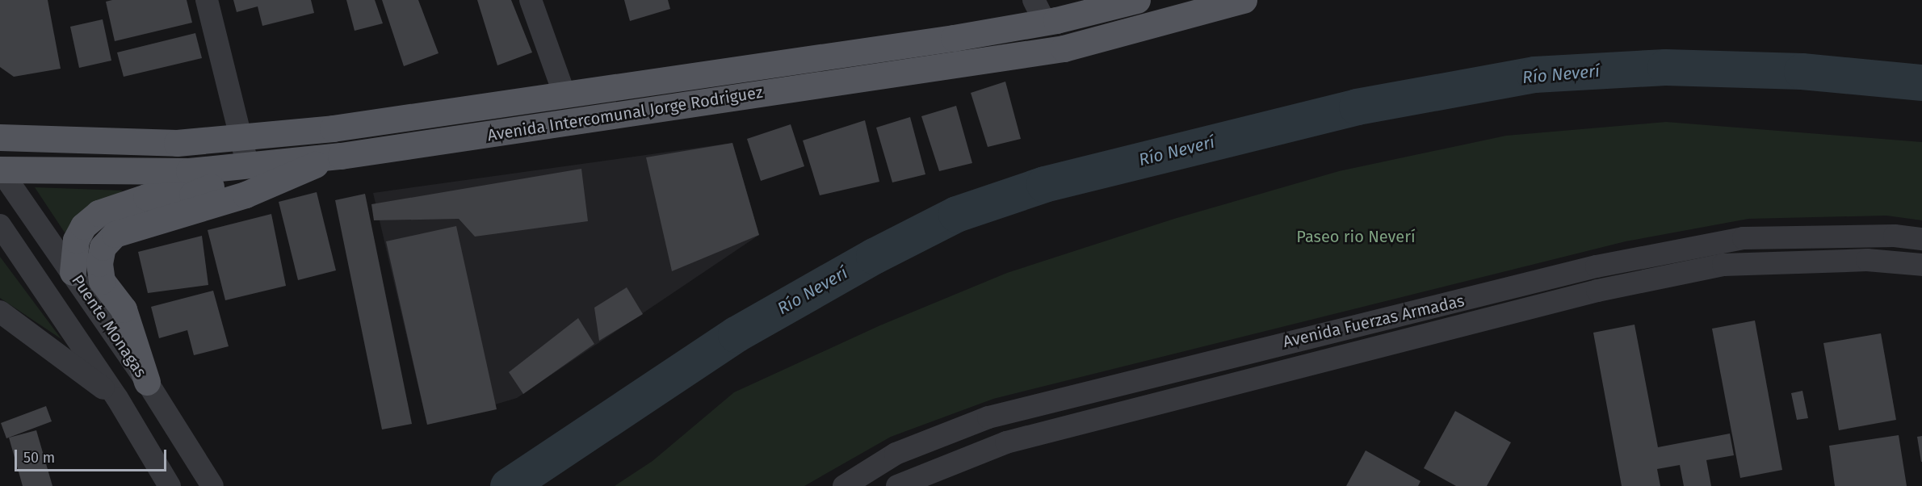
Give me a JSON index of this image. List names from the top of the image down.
{
  "streets": {
    "main road": ["Avenida Intercomunal Jorge Rodriguez"],
    "street": ["Avenida Fuerzas Armadas", "Puente Monagas"]
  },
  "crossings": [
    ["Avenida Intercomunal Jorge Rodriguez", "Puente Monagas"]
  ],
  "water": ["Río Neverí"],
  "parks": ["Paseo rio Neverí"],
  "scale_bar": "50 m"
}
